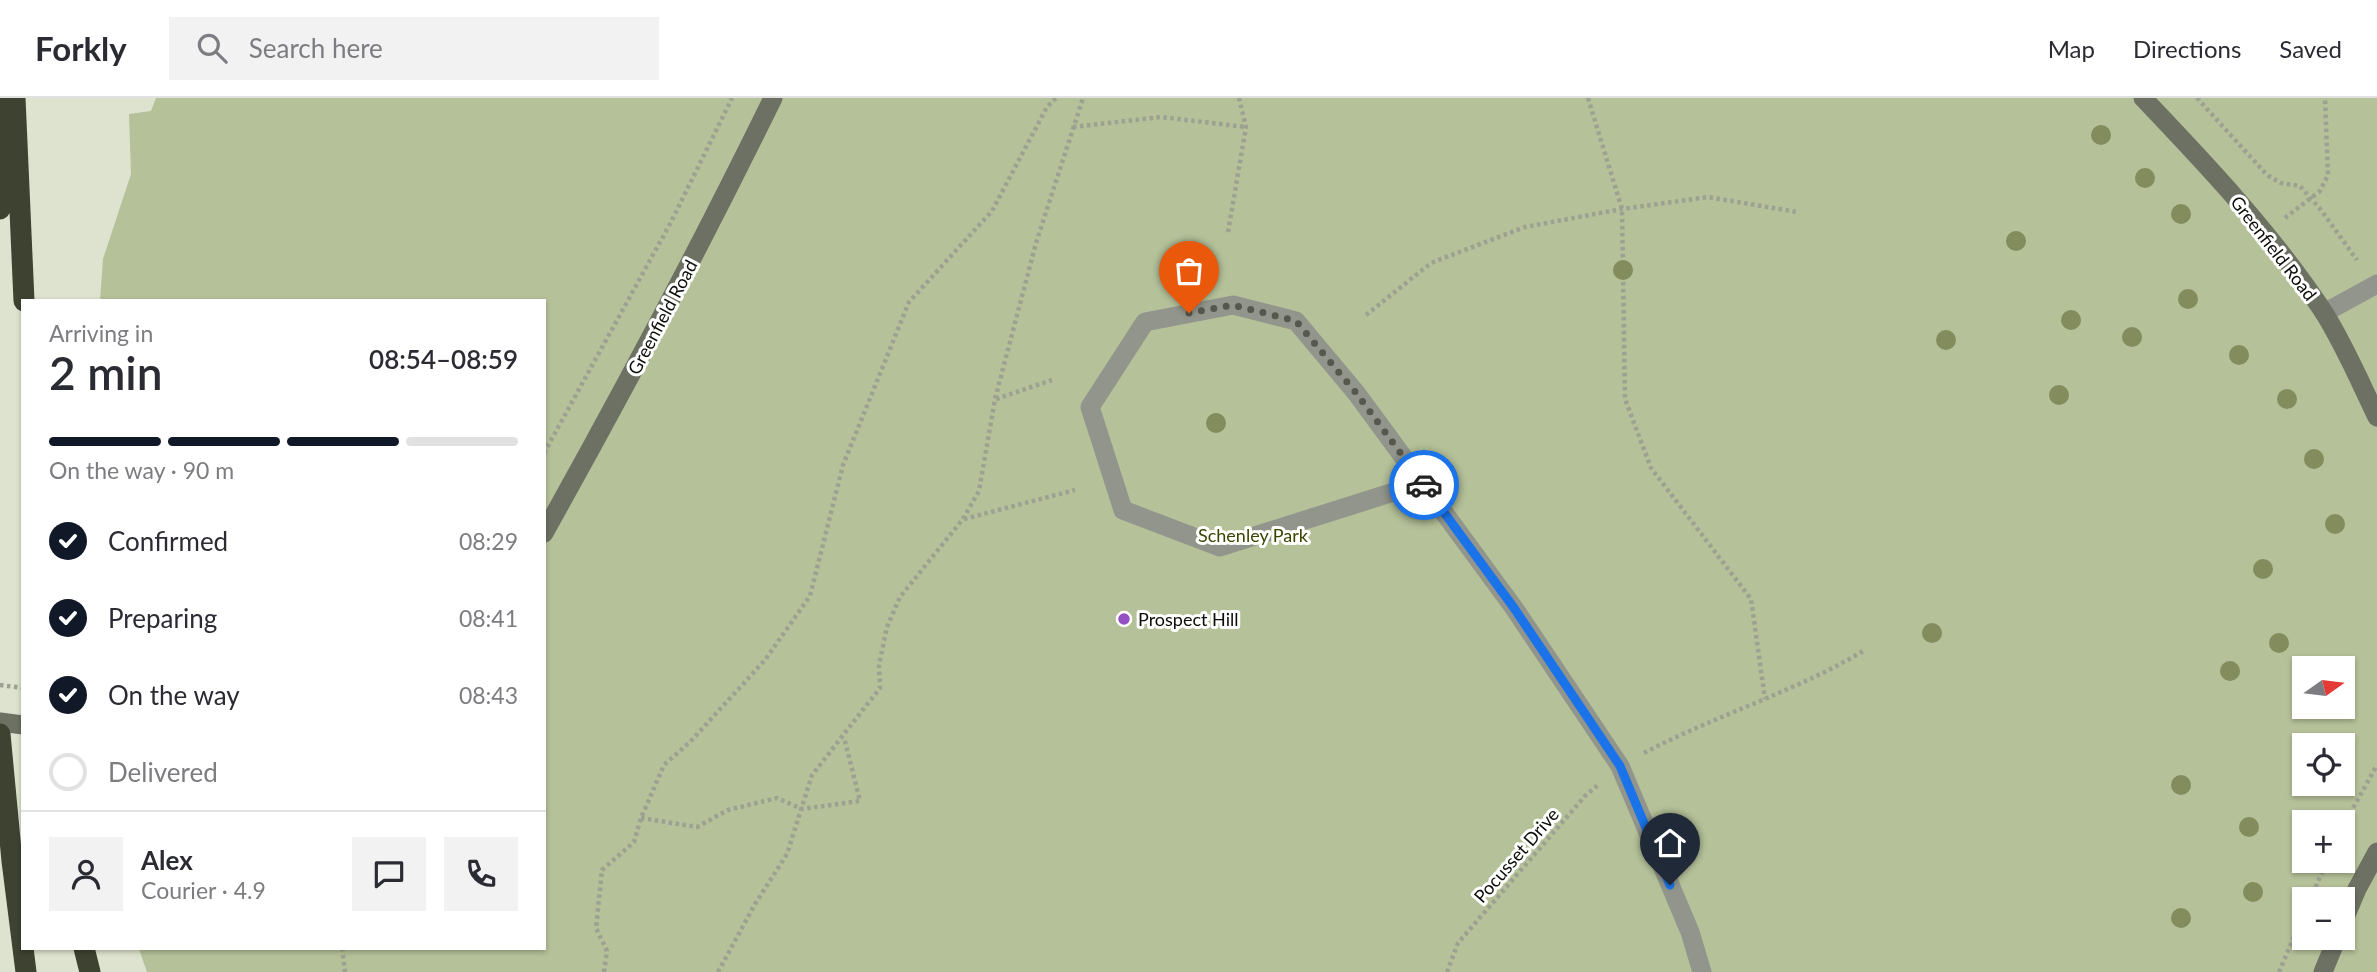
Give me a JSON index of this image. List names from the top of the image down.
{
  "streets": {
    "main road": ["Greenfield Road"],
    "path": ["Pocusset Drive"]
  },
  "parks": ["Schenley Park"],
  "places": ["Prospect Hill"],
  "north": "right",
  "page": {
    "header": "Forkly",
    "search": "Search here",
    "nav": ["Map", "Directions", "Saved"],
    "heading": ["2 min", "Arriving in", "08:54–08:59"],
    "panel": ["Alex", "Courier · 4.9"],
    "bar": "On the way · 90 m",
    "list": [
      ["Confirmed", "08:29"],
      ["Preparing", "08:41"],
      ["On the way", "08:43"],
      "Delivered"
    ],
    "map_buttons": ["+", "−"]
  }
}
